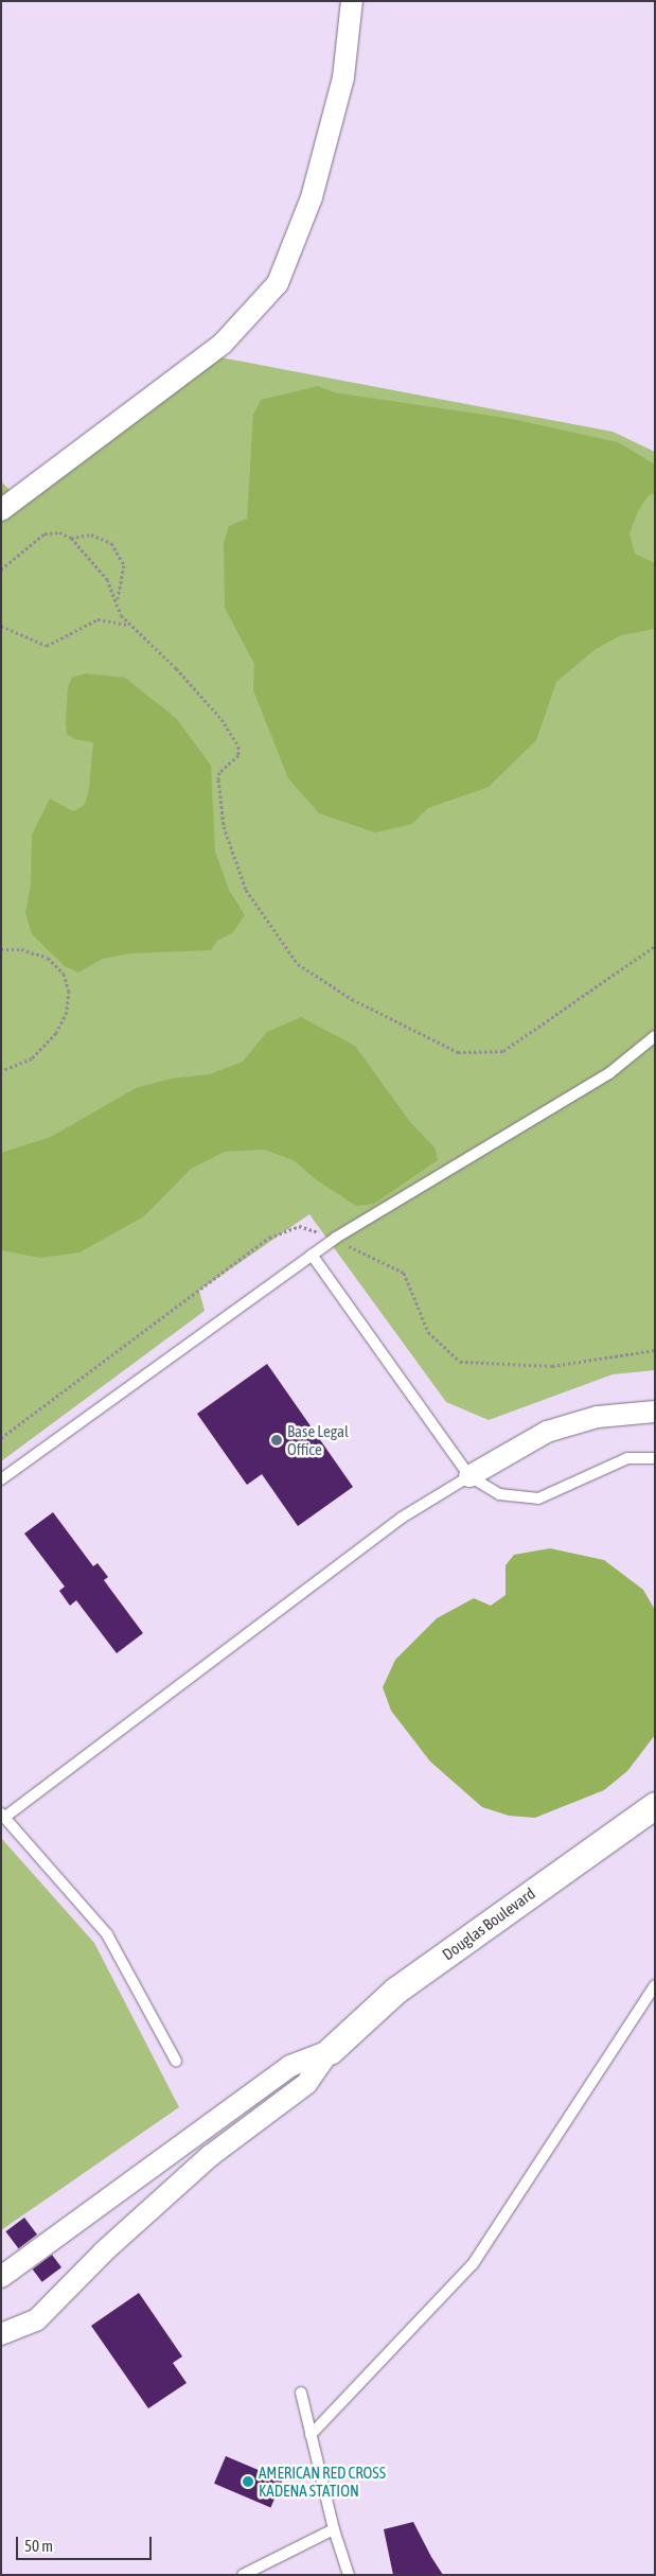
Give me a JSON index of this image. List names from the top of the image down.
{
  "streets": {
    "street": ["Douglas Boulevard"]
  },
  "places": ["Base Legal Office", "AMERICAN RED CROSS KADENA STATION"],
  "scale_bar": "50 m"
}
